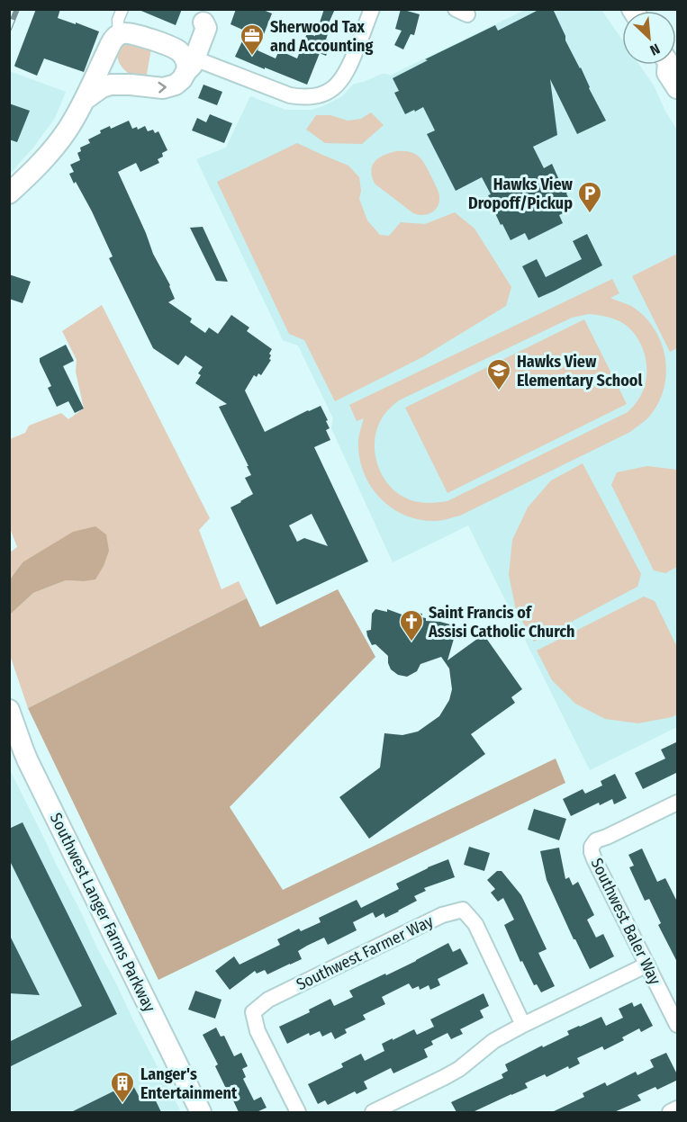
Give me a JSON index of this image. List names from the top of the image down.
{
  "streets": {
    "main road": ["Southwest Langer Farms Parkway"],
    "street": ["Southwest Baler Way", "Southwest Farmer Way"]
  },
  "places": {
    "office": ["Sherwood Tax and Accounting"],
    "parking": ["Hawks View Dropoff/Pickup"],
    "school or university": ["Hawks View Elementary School"],
    "church": ["Saint Francis of Assisi Catholic Church"],
    "building": ["Langer's Entertainment"]
  },
  "north": "bottom right"
}
